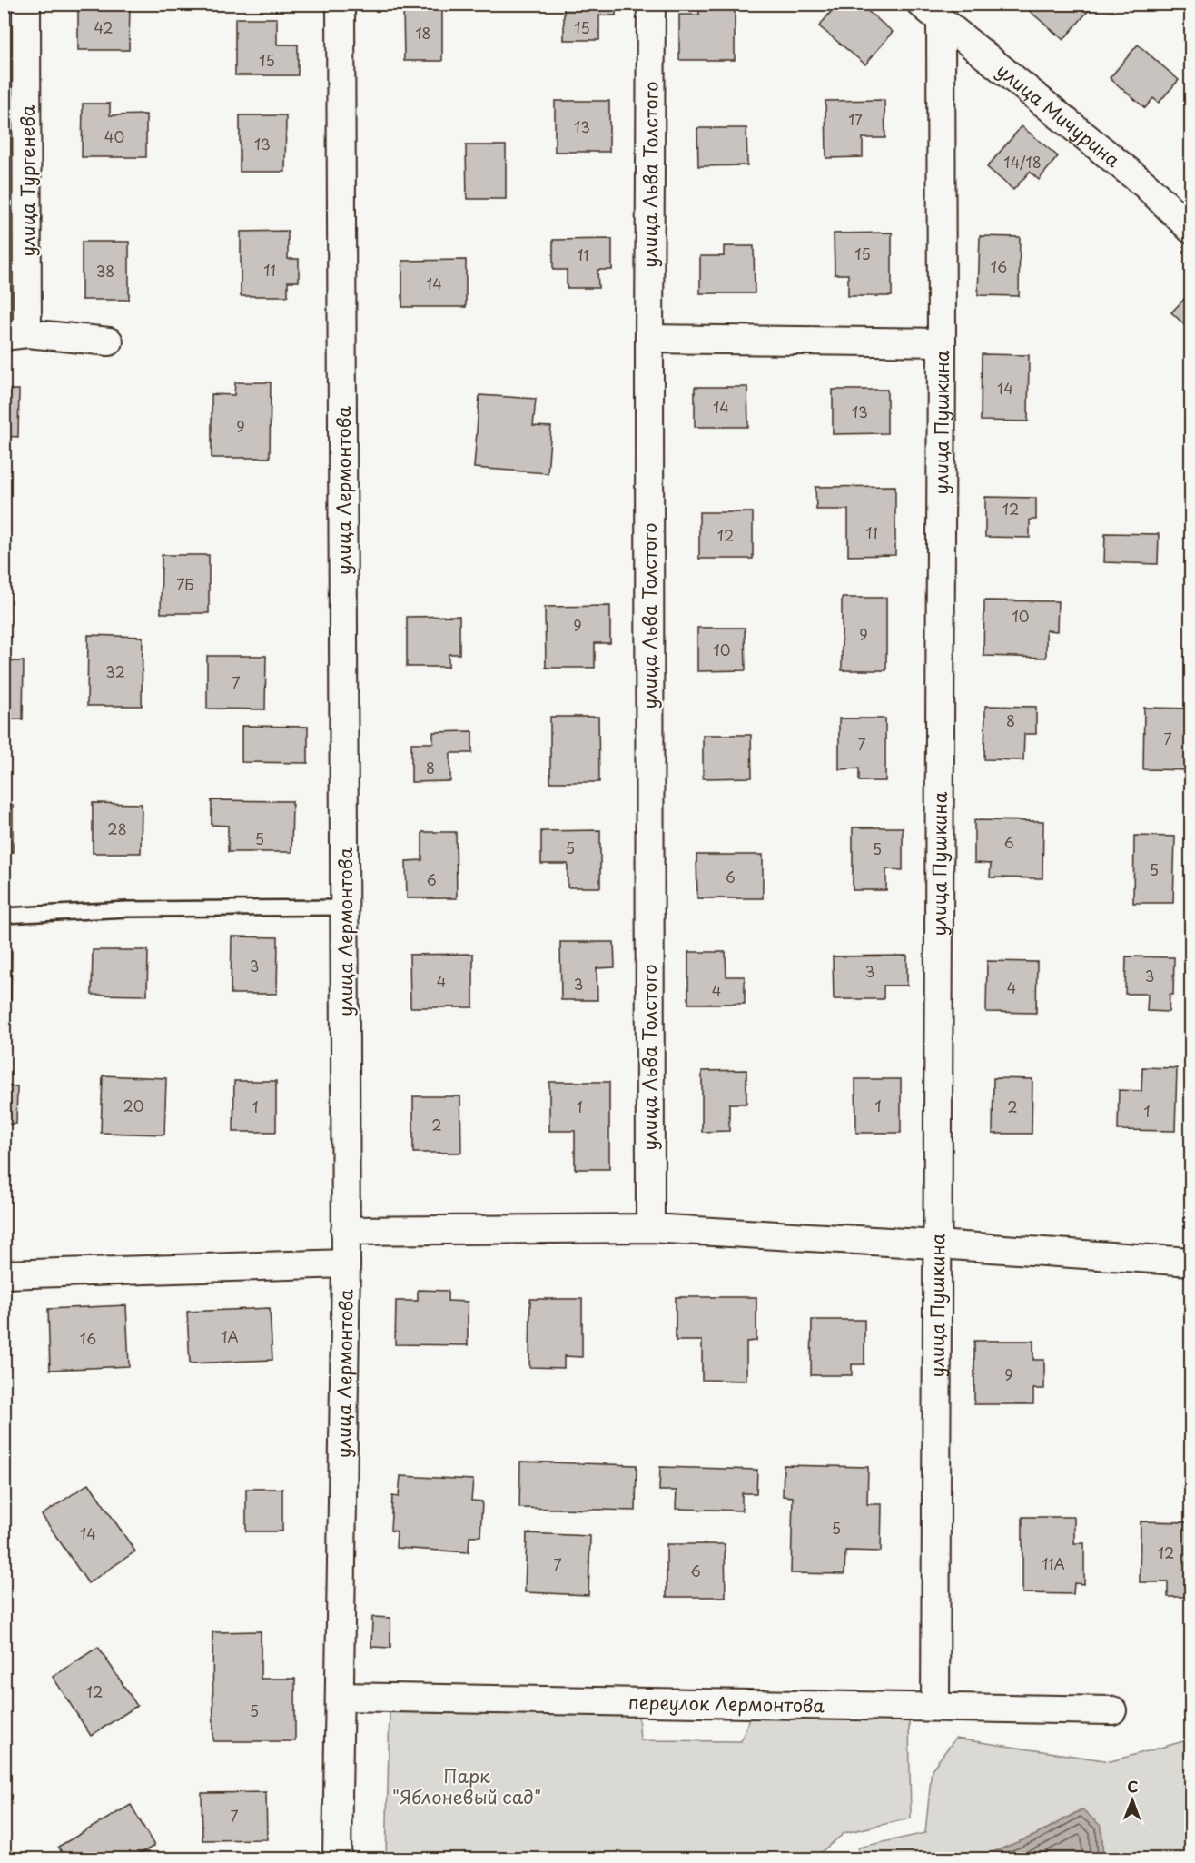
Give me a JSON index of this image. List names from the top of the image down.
{
  "streets": {
    "street": [
      "улица Мичурина",
      "улица Льва Толстого",
      "улица Тургенева",
      "улица Пушкина",
      "улица Лермонтова",
      "переулок Лермонтова"
    ]
  },
  "crossings": [
    ["улица Мичурина", "улица Пушкина"],
    ["улица Пушкина", "переулок Лермонтова"],
    ["улица Лермонтова", "переулок Лермонтова"]
  ],
  "parks": ["Парк \"Яблоневый сад\""],
  "house_numbers": [
    "42",
    "15",
    "18",
    "15",
    "17",
    "13",
    "40",
    "13",
    "14/18",
    "15",
    "11",
    "16",
    "11",
    "38",
    "14",
    "14",
    "14",
    "13",
    "9",
    "12",
    "11",
    "12",
    "7Б",
    "10",
    "9",
    "9",
    "10",
    "32",
    "7",
    "8",
    "7",
    "7",
    "8",
    "28",
    "5",
    "6",
    "5",
    "5",
    "5",
    "6",
    "6",
    "3",
    "3",
    "3",
    "4",
    "3",
    "4",
    "4",
    "20",
    "1",
    "1",
    "1",
    "2",
    "1",
    "2",
    "1А",
    "16",
    "9",
    "5",
    "14",
    "12",
    "11А",
    "7",
    "6",
    "12",
    "5",
    "7"
  ],
  "north": "top"
}
